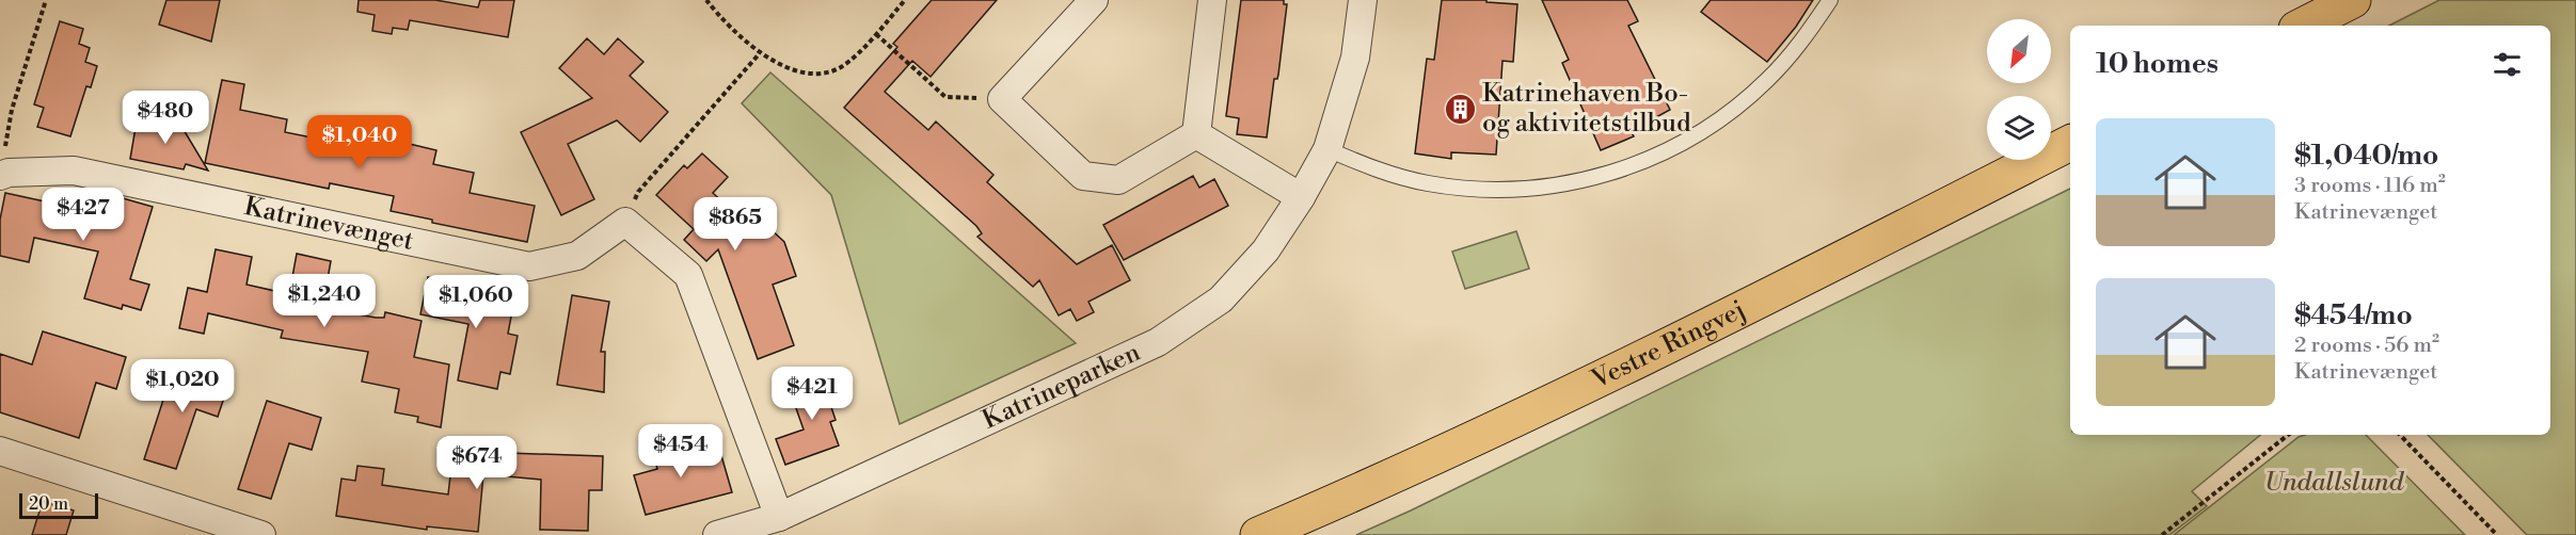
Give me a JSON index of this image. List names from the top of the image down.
{
  "streets": {
    "main road": ["Vestre Ringvej"],
    "street": ["Katrinevænget", "Katrineparken"]
  },
  "parks": ["Undallslund"],
  "places": {
    "building": ["Katrinehaven Bo- og aktivitetstilbud"]
  },
  "scale_bar": "20 m",
  "north": "bottom left",
  "page": {
    "heading": "10 homes",
    "price": [
      "$480",
      "$1,040",
      "$427",
      "$865",
      "$1,240",
      "$1,060",
      "$1,020",
      "$421",
      "$454",
      "$674"
    ],
    "list": [
      {
        "name": "$1,040/mo",
        "note": "3 rooms · 116 m² · Katrinevænget"
      },
      {
        "name": "$454/mo",
        "note": "2 rooms · 56 m² · Katrinevænget"
      }
    ],
    "scale": "20 m"
  }
}
